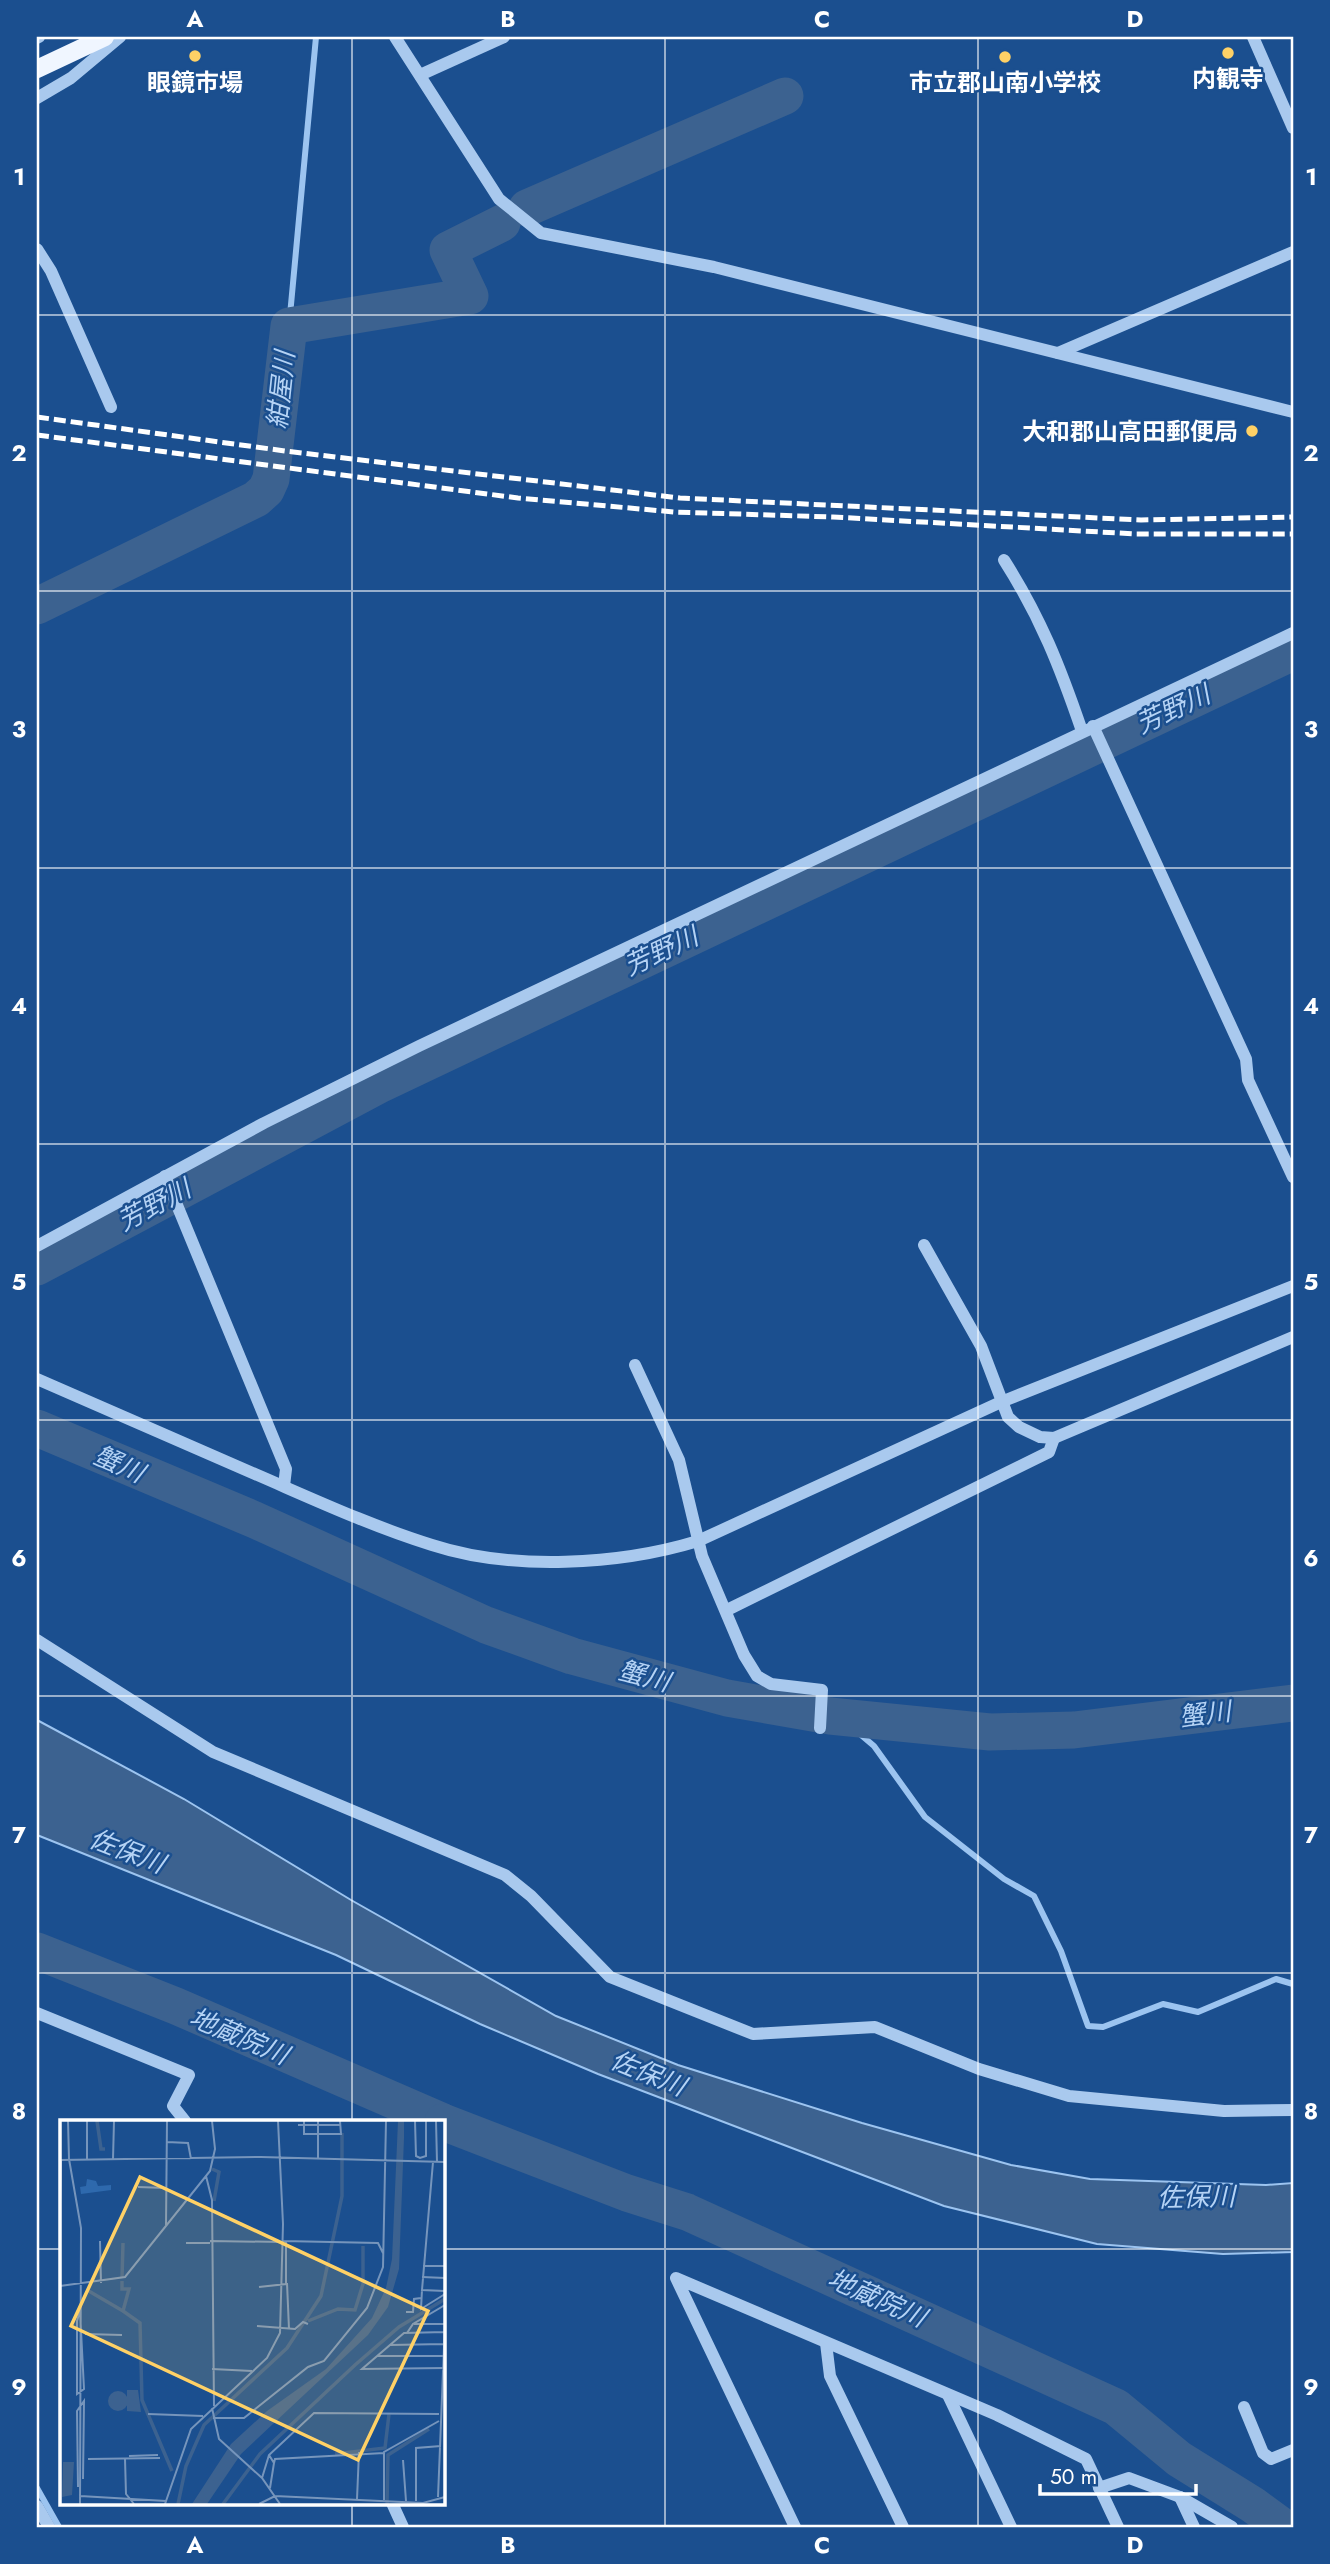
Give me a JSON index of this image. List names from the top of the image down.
{
  "water": [
    "紺屋川",
    "芳野川",
    "蟹川",
    "佐保川",
    "地蔵院川"
  ],
  "places": [
    "内観寺",
    "眼鏡市場",
    "市立郡山南小学校",
    "大和郡山高田郵便局"
  ],
  "scale_bar": "50 m",
  "grid": {
    "columns": [
      "A",
      "B",
      "C",
      "D"
    ],
    "rows": [
      "1",
      "2",
      "3",
      "4",
      "5",
      "6",
      "7",
      "8",
      "9"
    ]
  }
}
